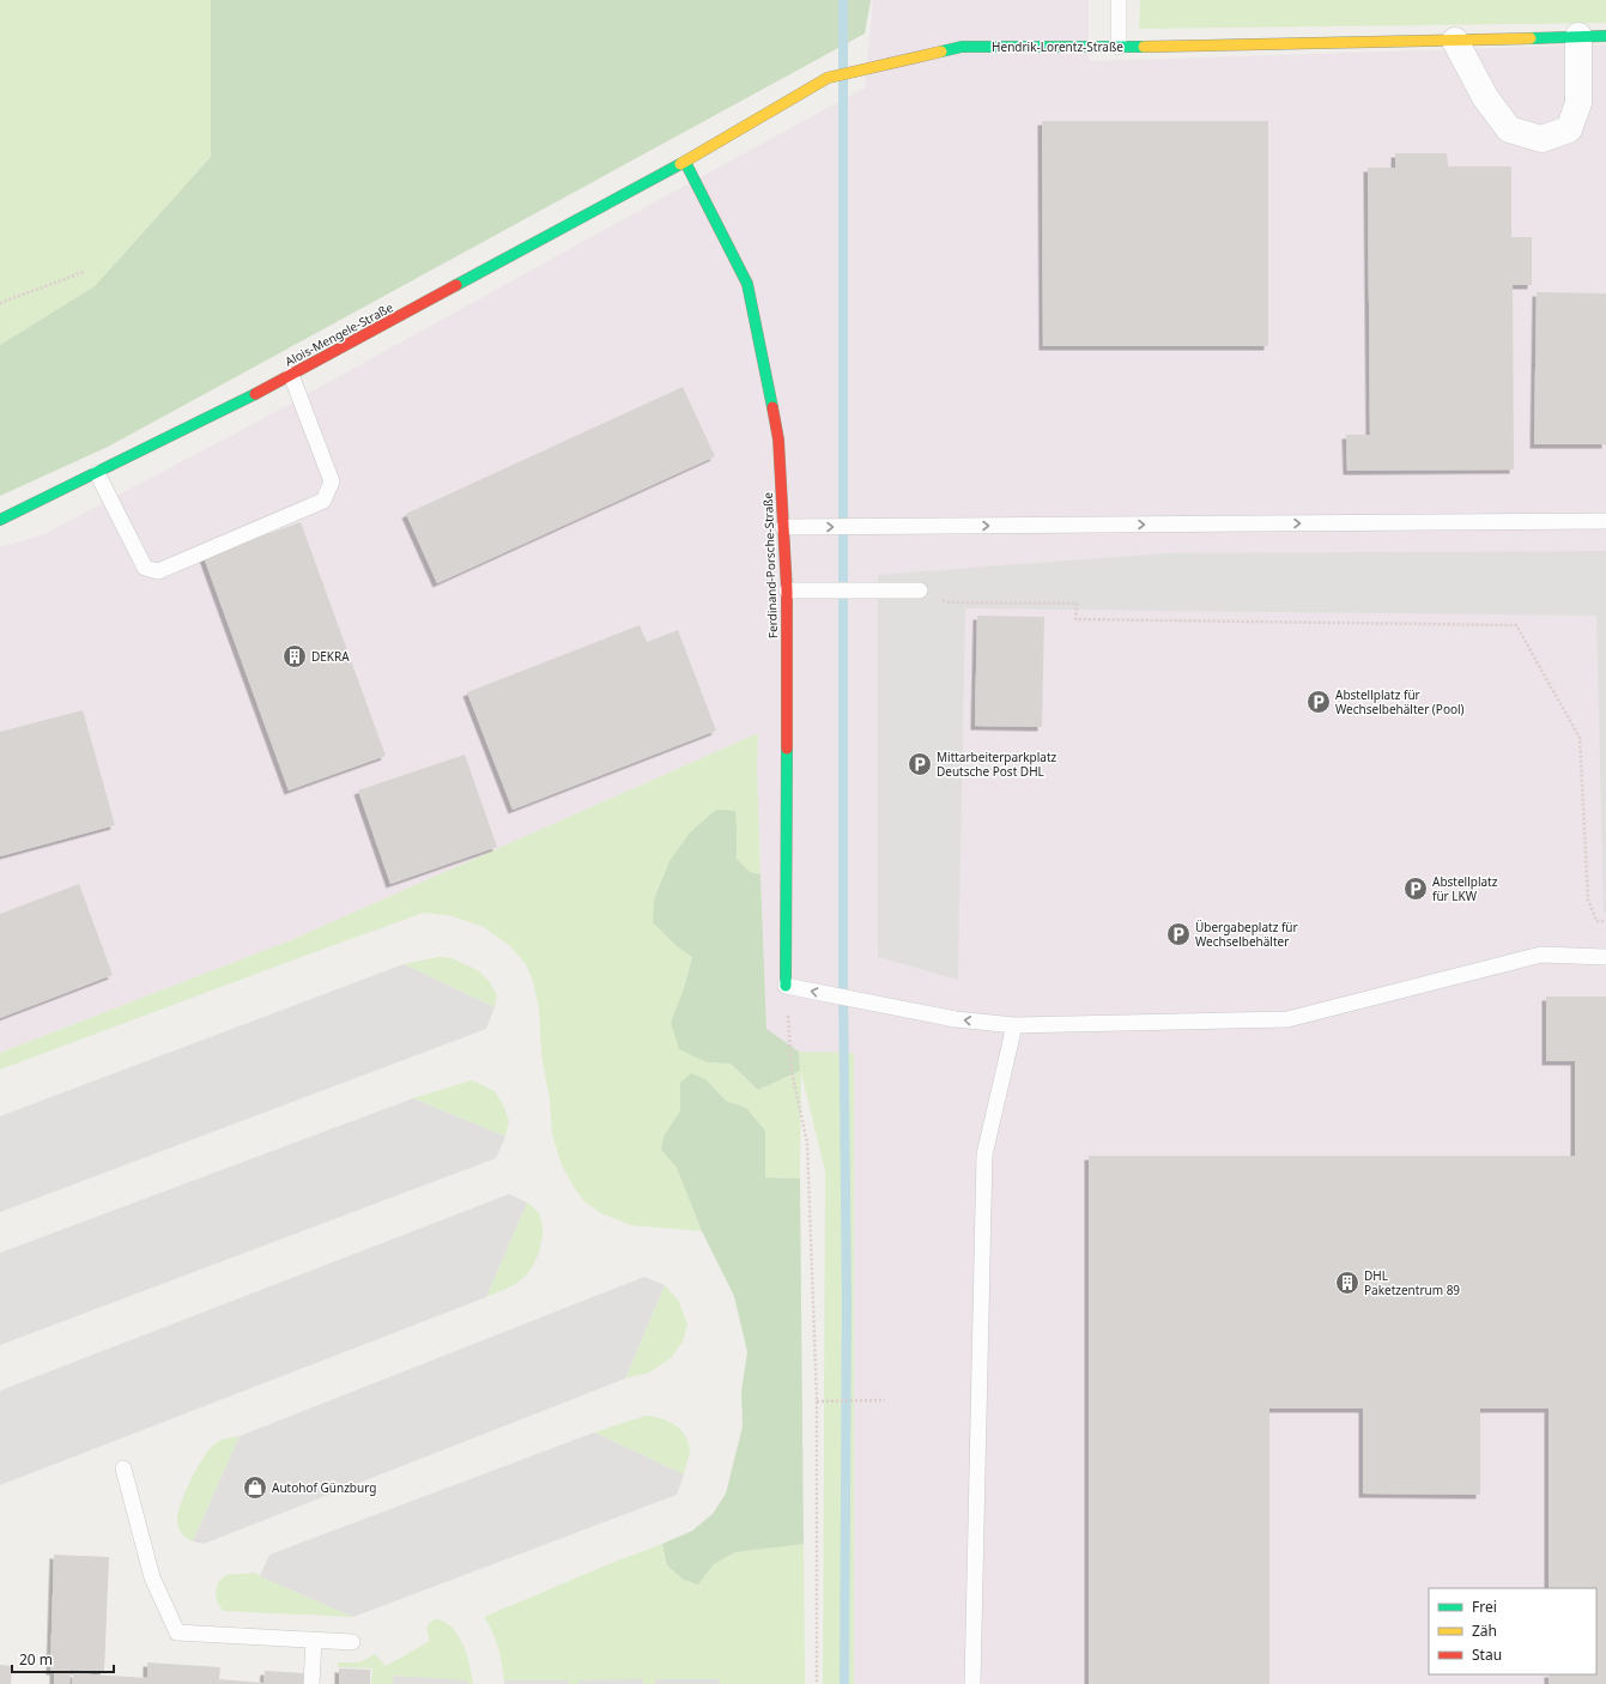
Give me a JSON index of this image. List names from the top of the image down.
{
  "streets": {
    "street": ["Hendrik-Lorentz-Straße", "Alois-Mengele-Straße", "Ferdinand-Porsche-Straße"]
  },
  "crossings": [
    ["Hendrik-Lorentz-Straße", "Alois-Mengele-Straße"],
    ["Hendrik-Lorentz-Straße", "Ferdinand-Porsche-Straße"],
    ["Alois-Mengele-Straße", "Ferdinand-Porsche-Straße"]
  ],
  "places": {
    "building": ["DEKRA", "DHL Paketzentrum 89"],
    "parking": [
      "Abstellplatz für Wechselbehälter (Pool)",
      "Mittarbeiterparkplatz Deutsche Post DHL",
      "Abstellplatz für LKW",
      "Übergabeplatz für Wechselbehälter"
    ],
    "shop": ["Autohof Günzburg"]
  },
  "legend": ["Frei", "Zäh", "Stau"],
  "scale_bar": "20 m"
}
